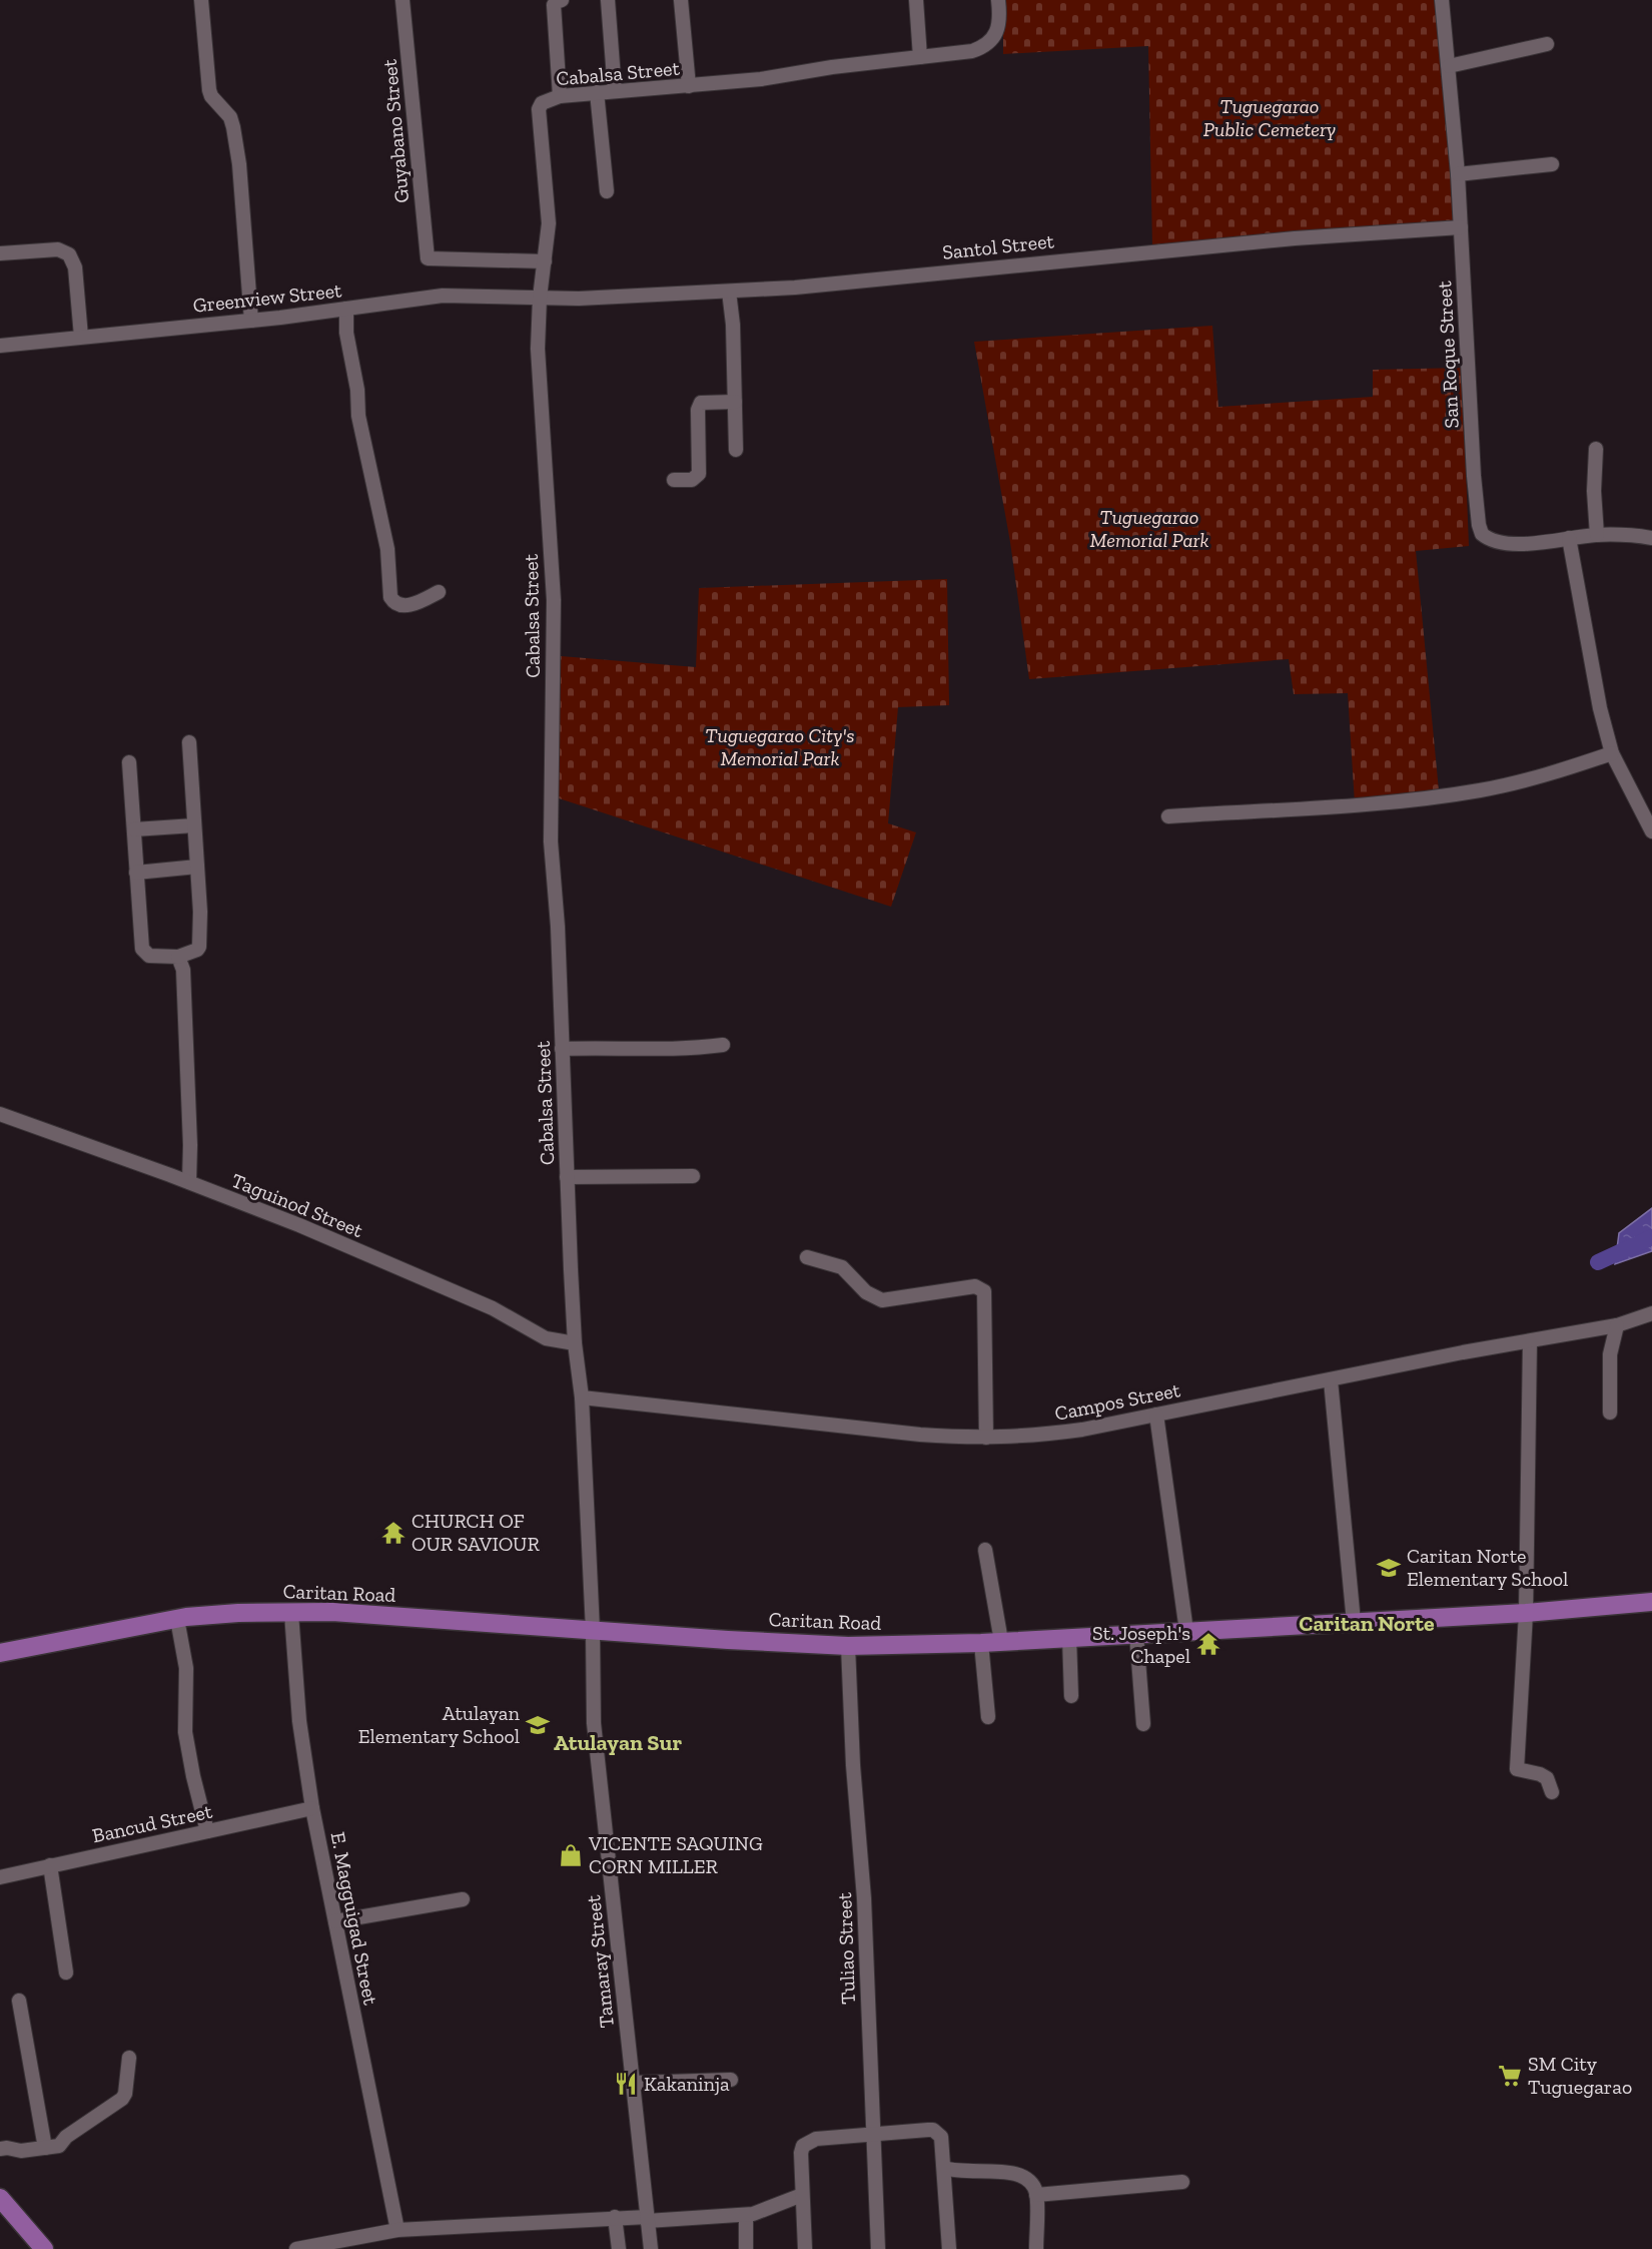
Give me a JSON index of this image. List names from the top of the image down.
{
  "streets": {
    "main road": ["Caritan Road"],
    "street": [
      "Cabalsa Street",
      "Guyabano Street",
      "Santol Street",
      "Greenview Street",
      "San Roque Street",
      "Taguinod Street",
      "Campos Street",
      "Bancud Street",
      "E. Magguigad Street",
      "Tuliao Street",
      "Tamaray Street"
    ]
  },
  "crossings": [
    ["Cabalsa Street", "Guyabano Street"],
    ["Cabalsa Street", "Santol Street"],
    ["Cabalsa Street", "Greenview Street"],
    ["Cabalsa Street", "Taguinod Street"],
    ["Cabalsa Street", "Campos Street"],
    ["Cabalsa Street", "Caritan Road"],
    ["Cabalsa Street", "Tamaray Street"],
    ["Santol Street", "Greenview Street"],
    ["Santol Street", "San Roque Street"],
    ["Caritan Road", "E. Magguigad Street"],
    ["Caritan Road", "Tuliao Street"],
    ["Caritan Road", "Tamaray Street"],
    ["Bancud Street", "E. Magguigad Street"]
  ],
  "districts": ["Caritan Norte", "Atulayan Sur"],
  "parks": ["Tuguegarao Public Cemetery", "Tuguegarao Memorial Park", "Tuguegarao City's Memorial Park"],
  "places": {
    "temple": ["CHURCH OF OUR SAVIOUR", "St. Joseph's Chapel"],
    "school or university": ["Caritan Norte Elementary School", "Atulayan Elementary School"],
    "shop": ["VICENTE SAQUING CORN MILLER"],
    "supermarket": ["SM City Tuguegarao"],
    "restaurant": ["Kakaninja"]
  }
}
